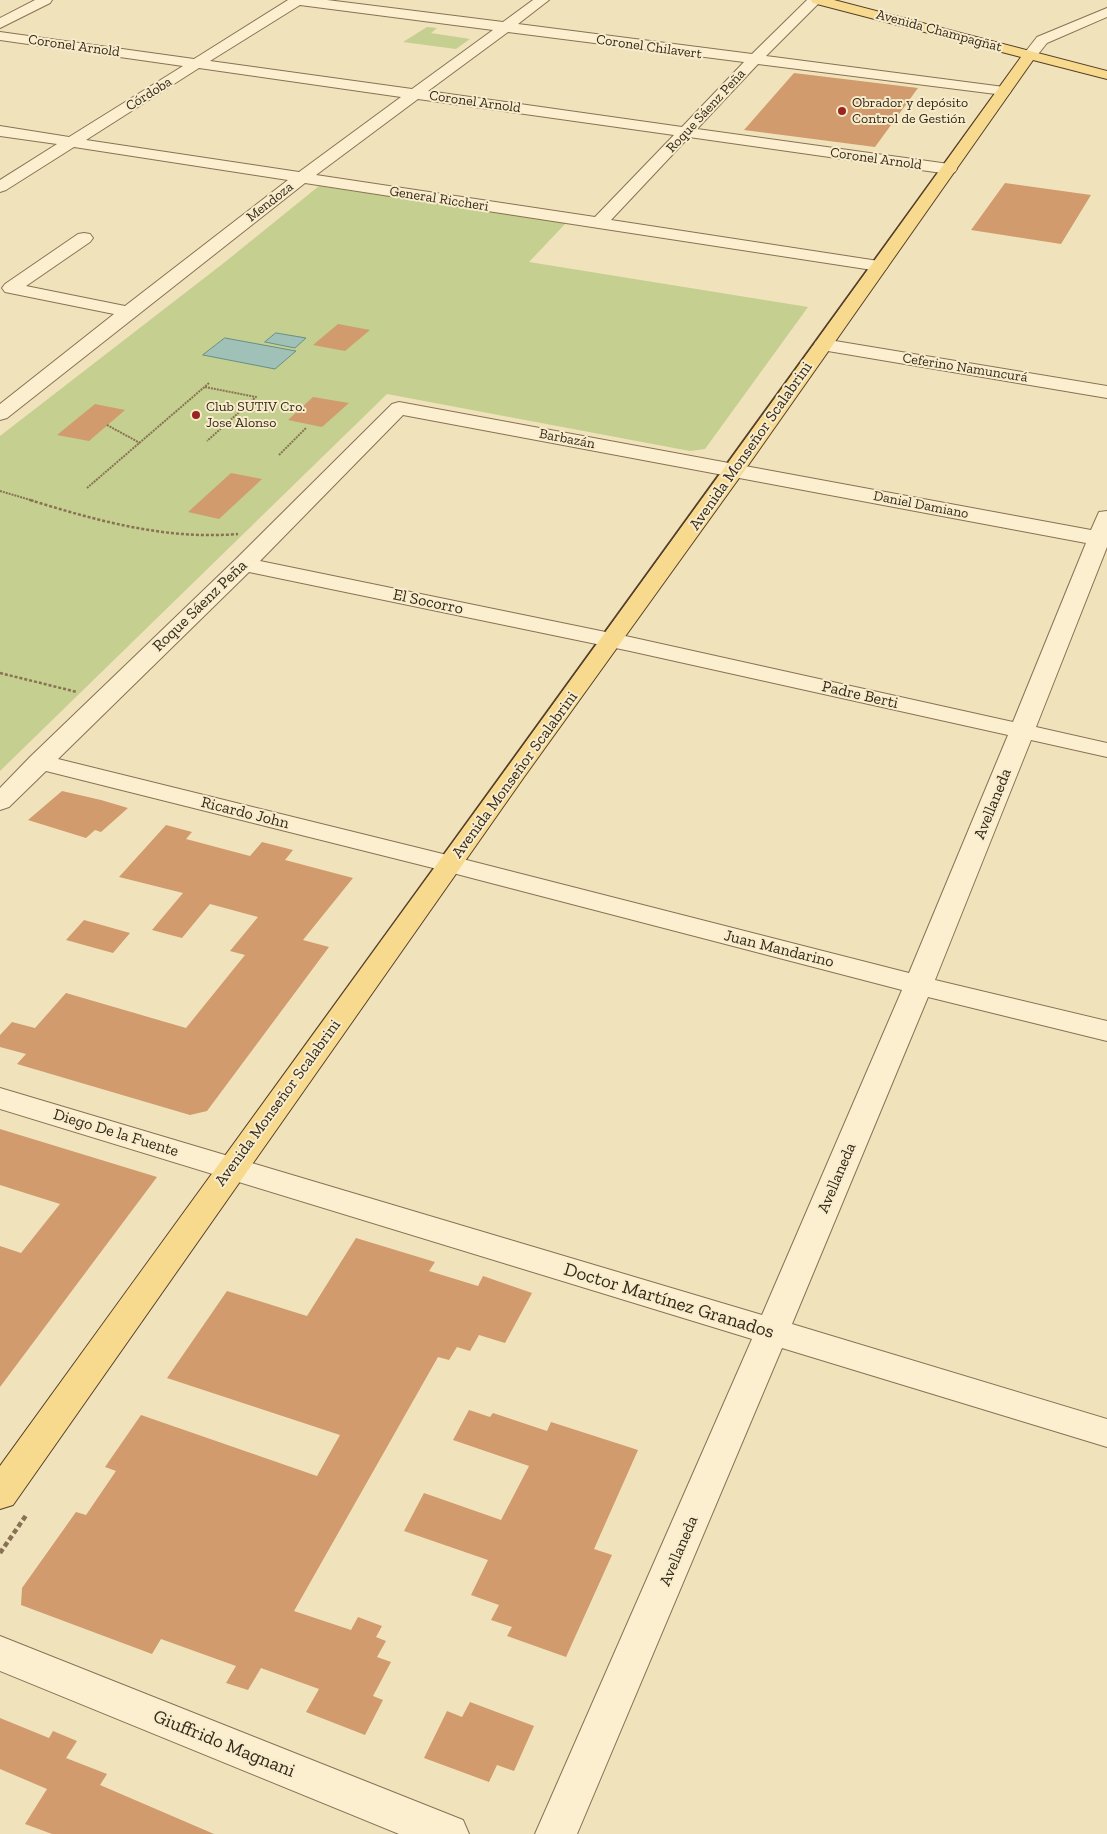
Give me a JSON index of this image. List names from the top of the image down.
{
  "streets": {
    "main road": ["Avenida Champagñat", "Avenida Monseñor Scalabrini"],
    "street": [
      "Coronel Arnold",
      "Coronel Chilavert",
      "Córdoba",
      "Roque Sáenz Peña",
      "General Riccheri",
      "Mendoza",
      "Ceferino Namuncurá",
      "Barbazán",
      "Daniel Damiano",
      "El Socorro",
      "Padre Berti",
      "Avellaneda",
      "Ricardo John",
      "Juan Mandarino",
      "Diego De la Fuente",
      "Doctor Martínez Granados",
      "Giuffrido Magnani"
    ]
  },
  "crossings": [
    ["Avenida Champagñat", "Roque Sáenz Peña"],
    ["Avenida Champagñat", "Avenida Monseñor Scalabrini"],
    ["Coronel Arnold", "Córdoba"],
    ["Coronel Arnold", "Roque Sáenz Peña"],
    ["Coronel Arnold", "Mendoza"],
    ["Coronel Arnold", "Avenida Monseñor Scalabrini"],
    ["Coronel Chilavert", "Córdoba"],
    ["Coronel Chilavert", "Roque Sáenz Peña"],
    ["Coronel Chilavert", "Mendoza"],
    ["Coronel Chilavert", "Avenida Monseñor Scalabrini"],
    ["Córdoba", "General Riccheri"],
    ["Roque Sáenz Peña", "General Riccheri"],
    ["Roque Sáenz Peña", "Barbazán"],
    ["Roque Sáenz Peña", "El Socorro"],
    ["Roque Sáenz Peña", "Ricardo John"],
    ["General Riccheri", "Mendoza"],
    ["General Riccheri", "Avenida Monseñor Scalabrini"],
    ["Ceferino Namuncurá", "Avenida Monseñor Scalabrini"],
    ["Barbazán", "Avenida Monseñor Scalabrini"],
    ["Barbazán", "Daniel Damiano"],
    ["Avenida Monseñor Scalabrini", "Daniel Damiano"],
    ["Avenida Monseñor Scalabrini", "El Socorro"],
    ["Avenida Monseñor Scalabrini", "Padre Berti"],
    ["Avenida Monseñor Scalabrini", "Ricardo John"],
    ["Avenida Monseñor Scalabrini", "Juan Mandarino"],
    ["Avenida Monseñor Scalabrini", "Diego De la Fuente"],
    ["Avenida Monseñor Scalabrini", "Doctor Martínez Granados"],
    ["Daniel Damiano", "Avellaneda"],
    ["El Socorro", "Padre Berti"],
    ["Padre Berti", "Avellaneda"],
    ["Avellaneda", "Juan Mandarino"],
    ["Avellaneda", "Doctor Martínez Granados"],
    ["Ricardo John", "Juan Mandarino"],
    ["Diego De la Fuente", "Doctor Martínez Granados"]
  ],
  "places": ["Obrador y depósito Control de Gestión", "Club SUTIV Cro. Jose Alonso"]
}
